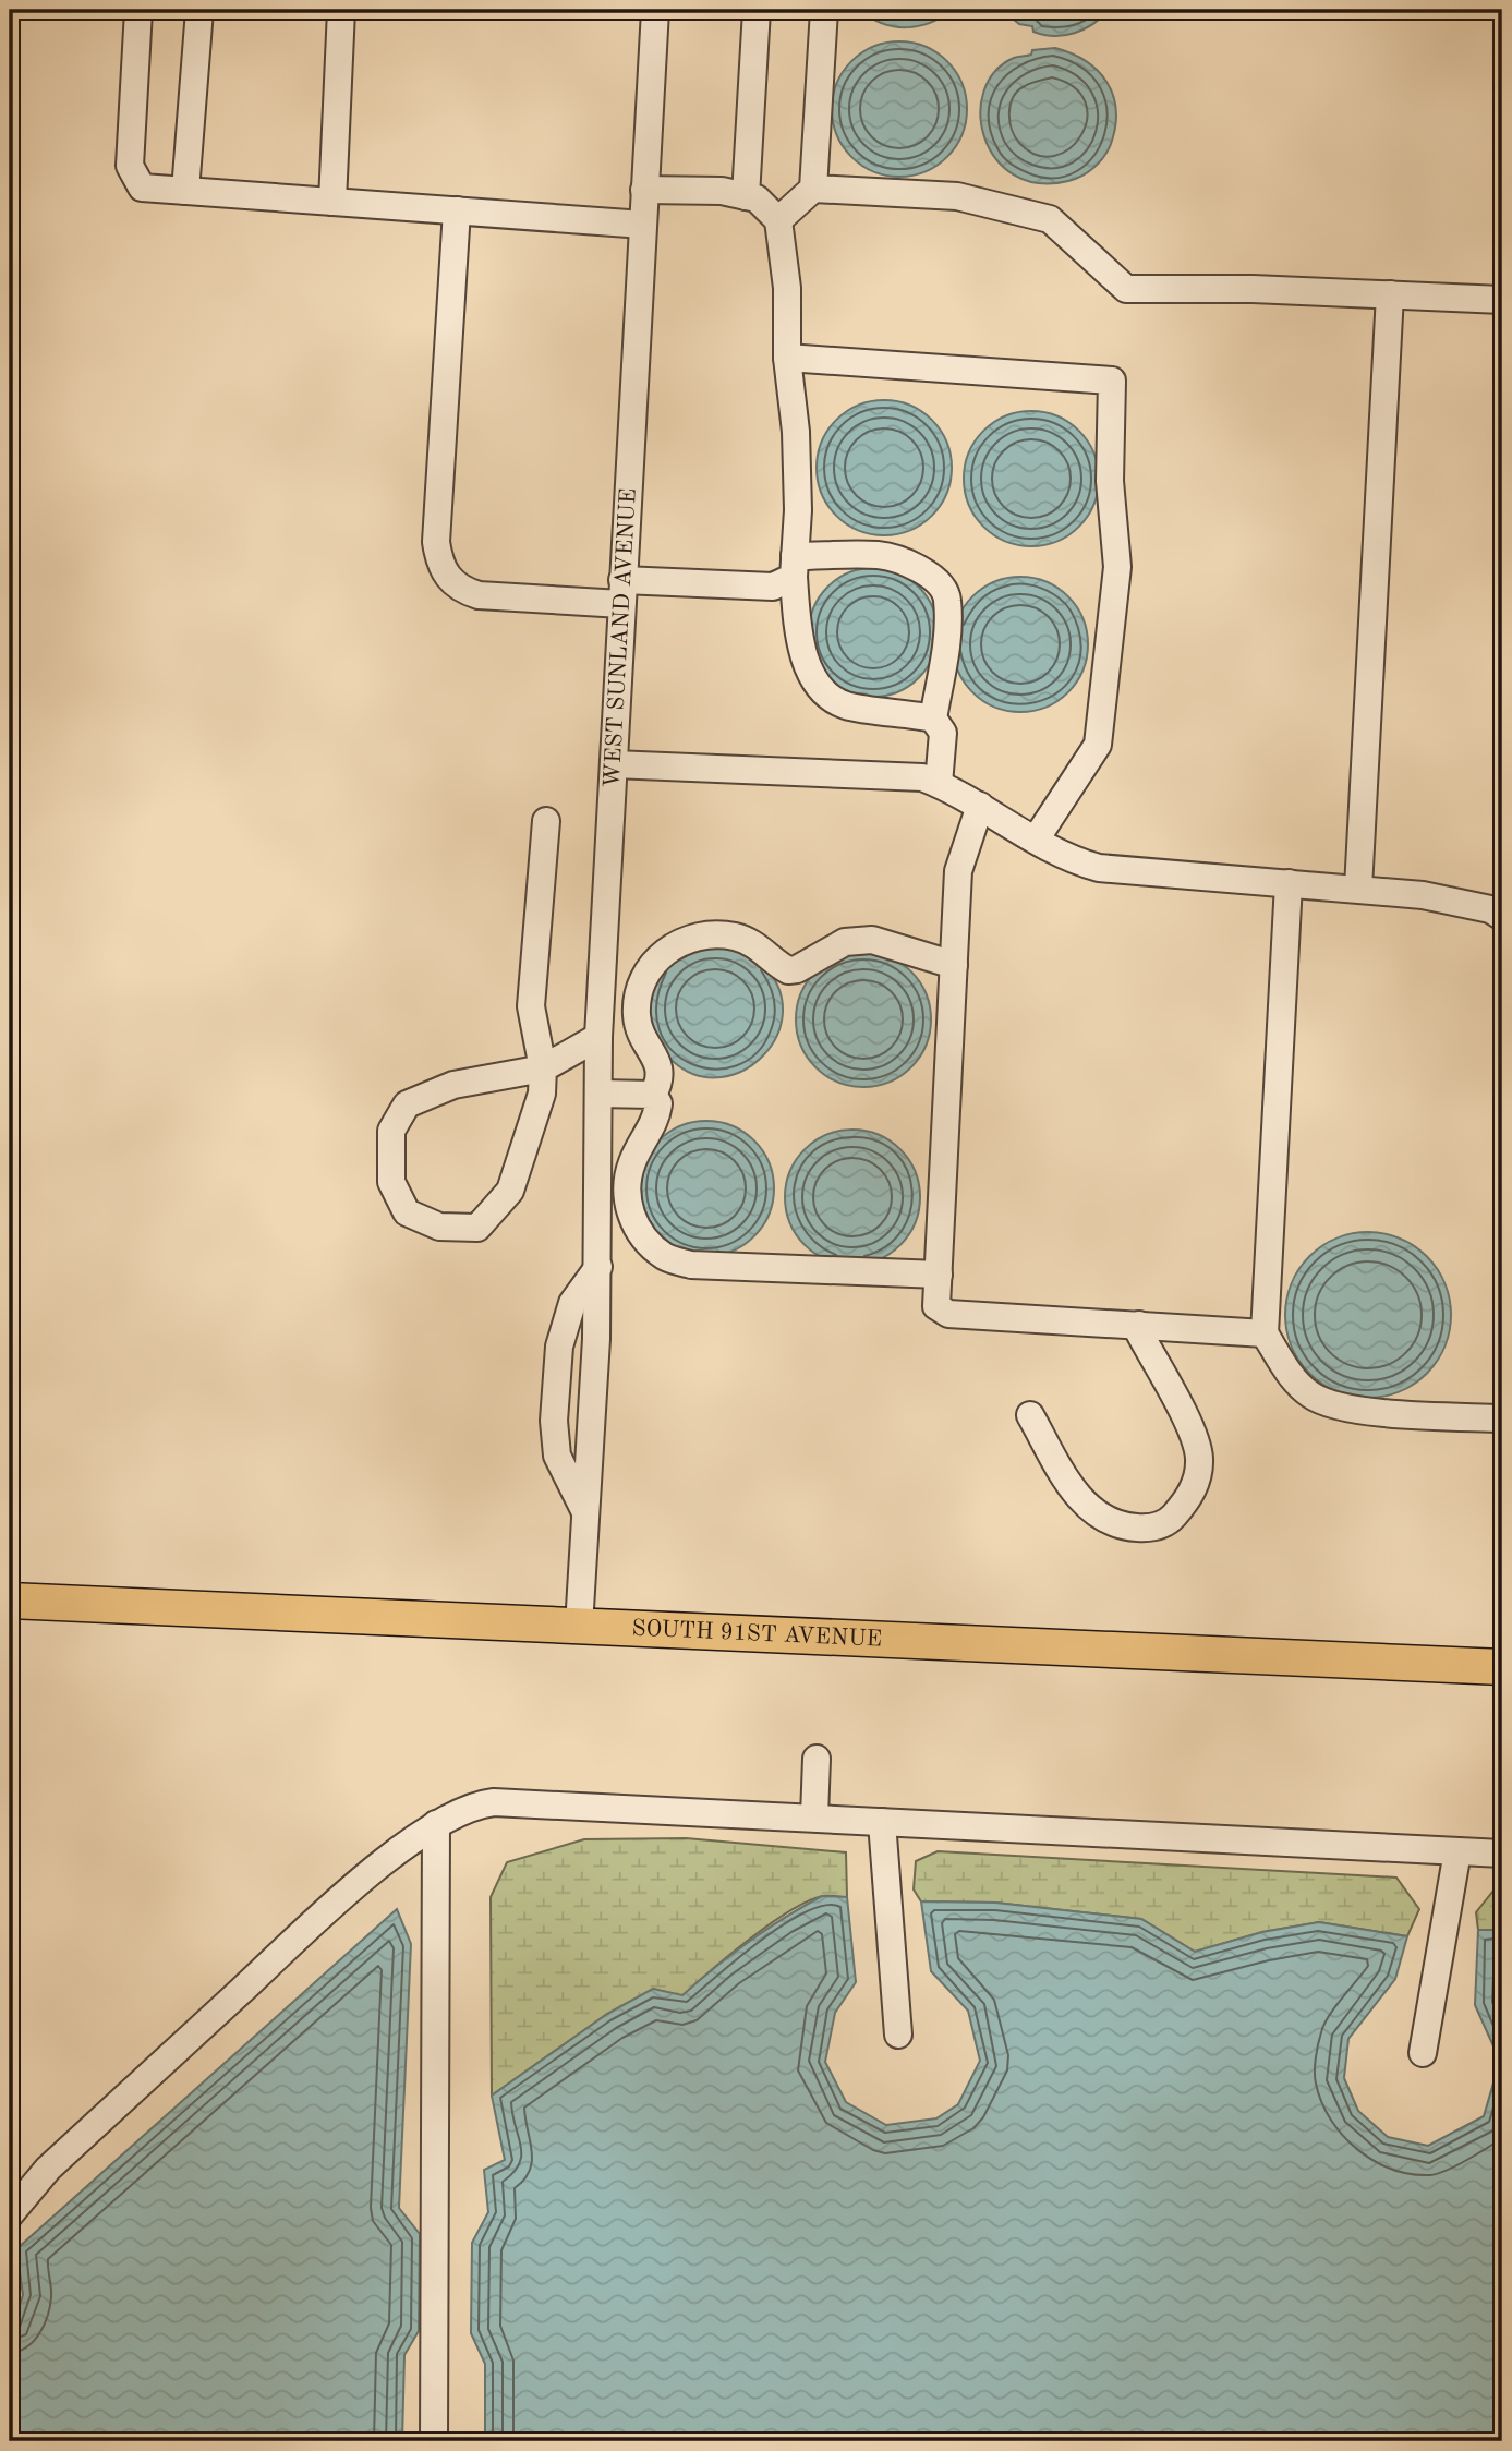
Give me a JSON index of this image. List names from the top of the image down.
{
  "streets": {
    "main road": ["SOUTH 91ST AVENUE"],
    "street": ["WEST SUNLAND AVENUE"]
  },
  "crossings": [
    ["WEST SUNLAND AVENUE", "SOUTH 91ST AVENUE"]
  ]
}
